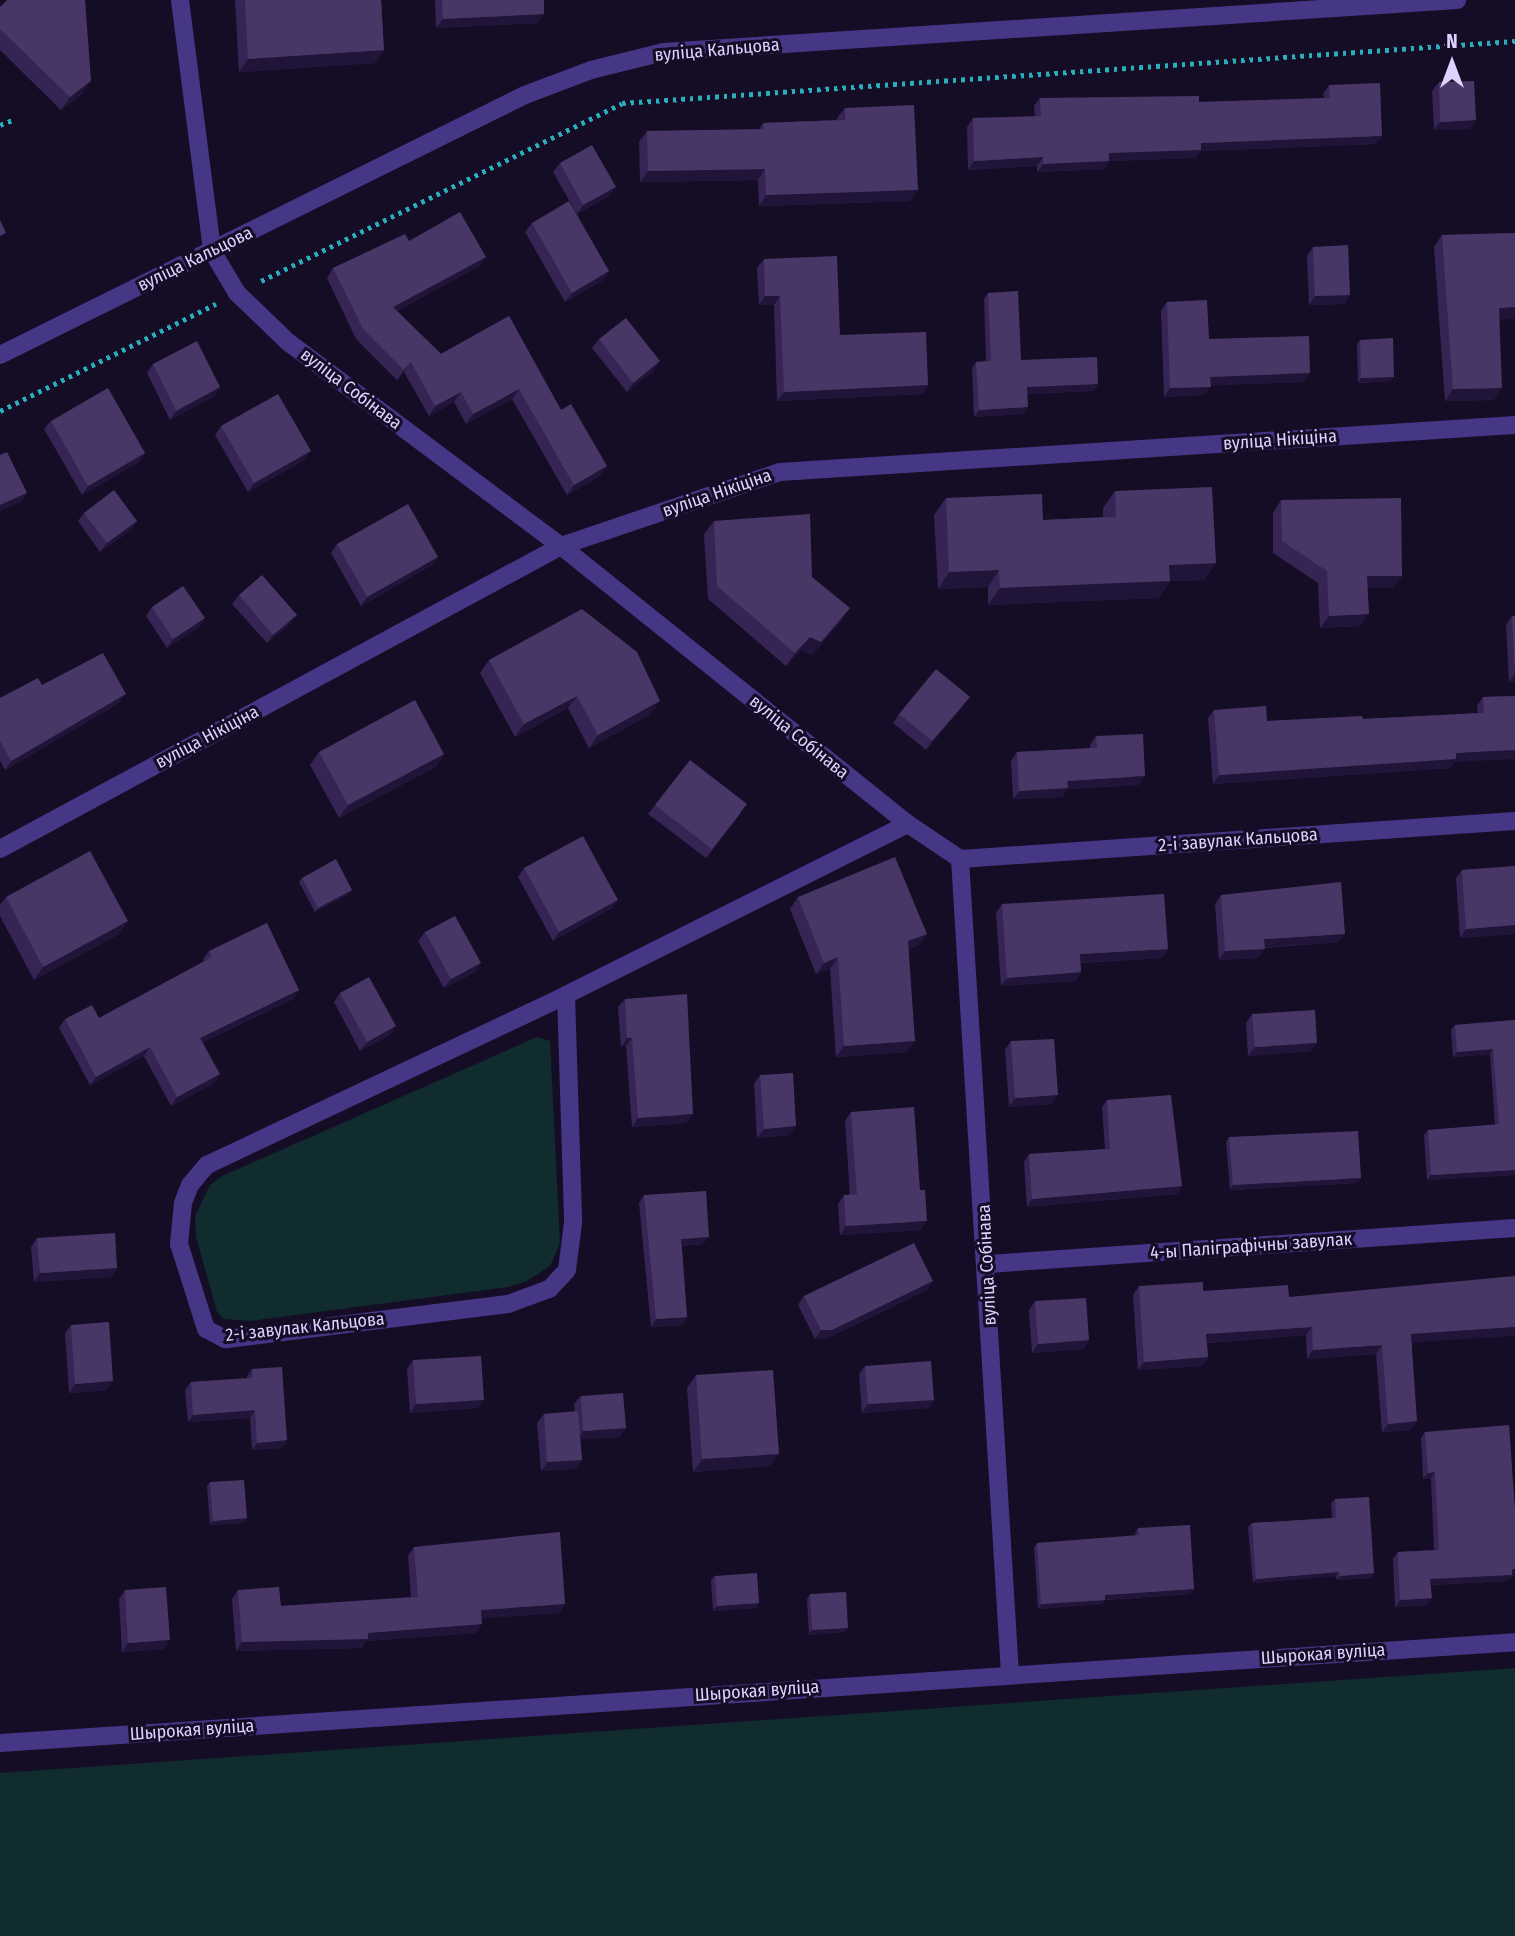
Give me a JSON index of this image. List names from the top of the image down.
{
  "streets": {
    "street": [
      "вуліца Кальцова",
      "вуліца Собінава",
      "вуліца Нікіціна",
      "2-і завулак Кальцова",
      "4-ы Паліграфічны завулак",
      "Шырокая вуліца"
    ]
  },
  "crossings": [
    ["вуліца Кальцова", "вуліца Собінава"],
    ["вуліца Собінава", "вуліца Нікіціна"],
    ["вуліца Собінава", "2-і завулак Кальцова"],
    ["вуліца Собінава", "4-ы Паліграфічны завулак"],
    ["вуліца Собінава", "Шырокая вуліца"]
  ],
  "north": "top"
}
